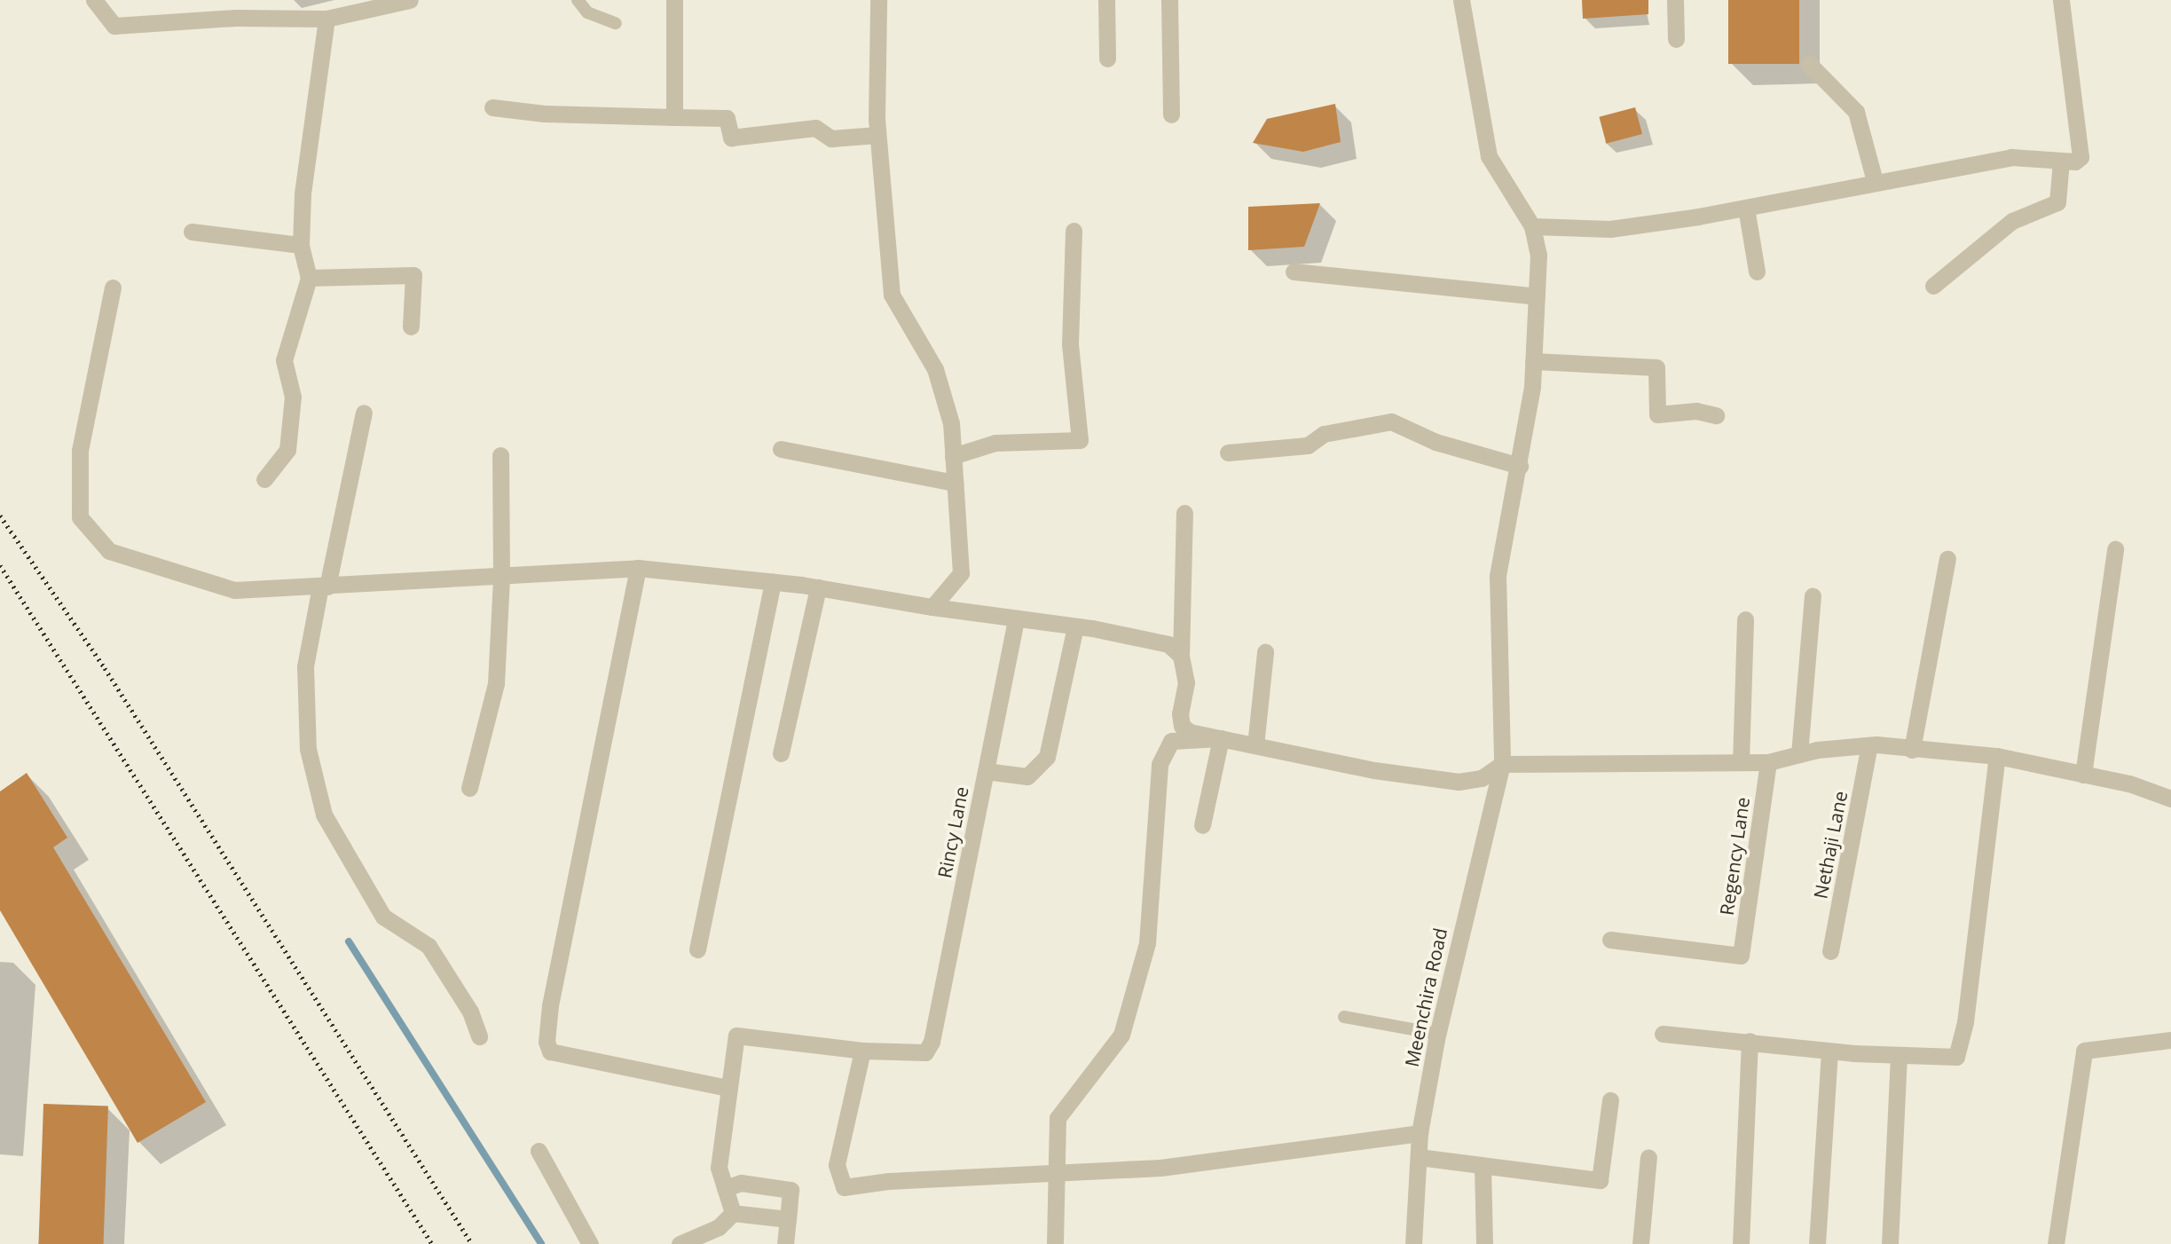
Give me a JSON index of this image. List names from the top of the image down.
{
  "streets": {
    "street": [
      "Rincy Lane",
      "Nethaji Lane",
      "Regency Lane",
      "Meenchira Road"
    ]
  }
}
